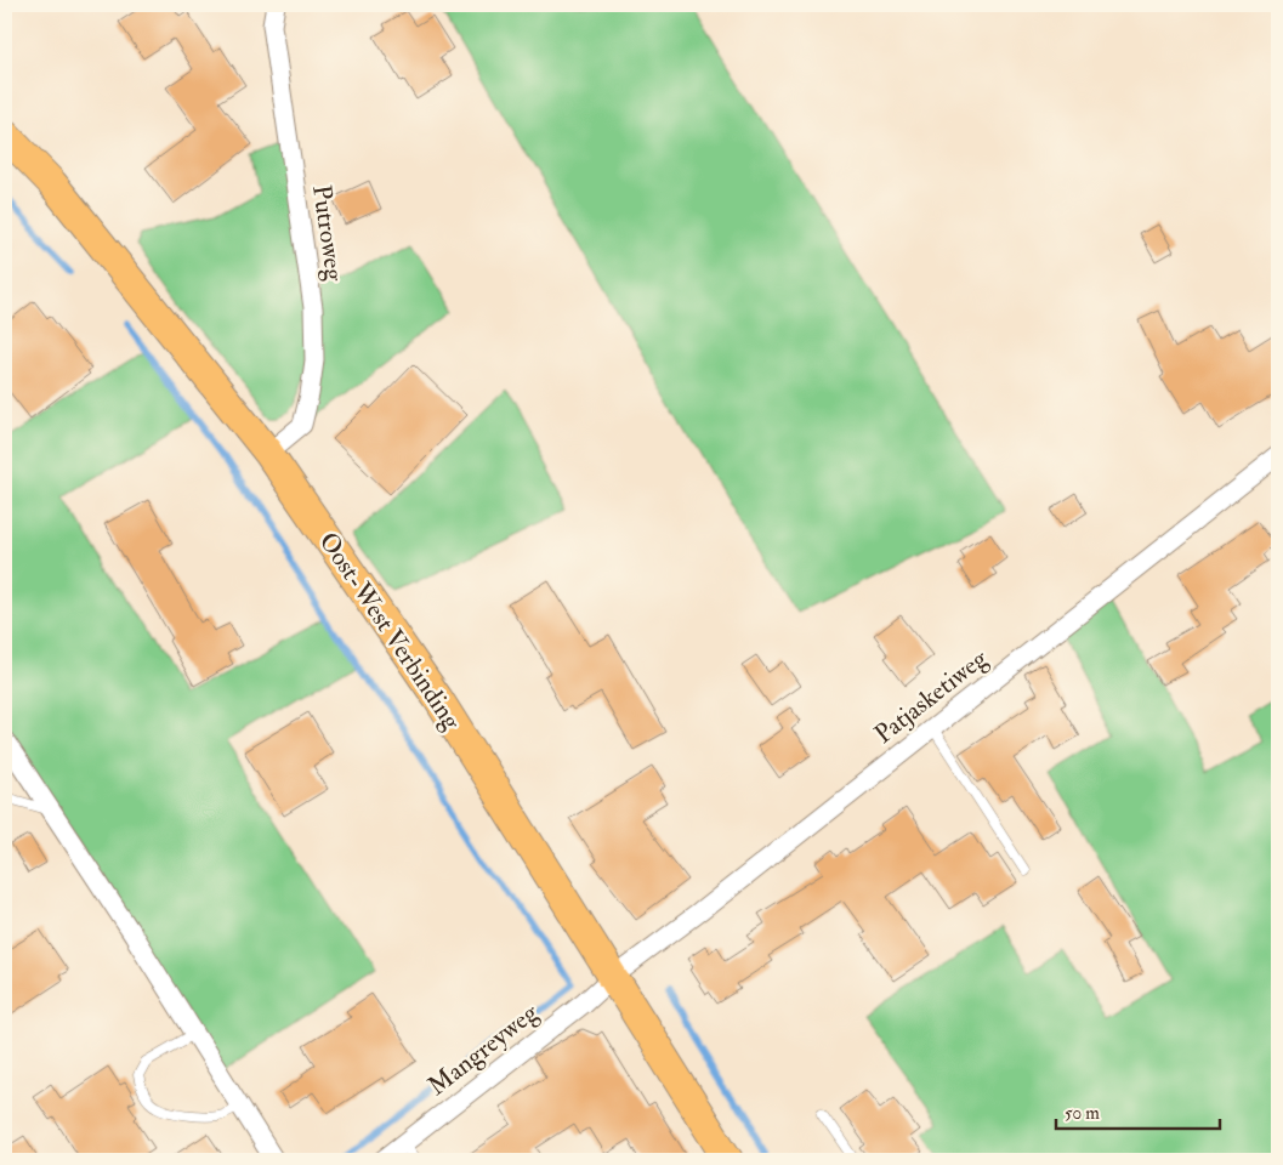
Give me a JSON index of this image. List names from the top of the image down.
{
  "streets": {
    "main road": ["Oost-West Verbinding"],
    "street": ["Putroweg", "Patjasketiweg", "Mangreyweg"]
  },
  "crossings": [
    ["Putroweg", "Oost-West Verbinding"],
    ["Oost-West Verbinding", "Patjasketiweg"],
    ["Oost-West Verbinding", "Mangreyweg"],
    ["Patjasketiweg", "Mangreyweg"]
  ],
  "scale_bar": "50 m"
}
